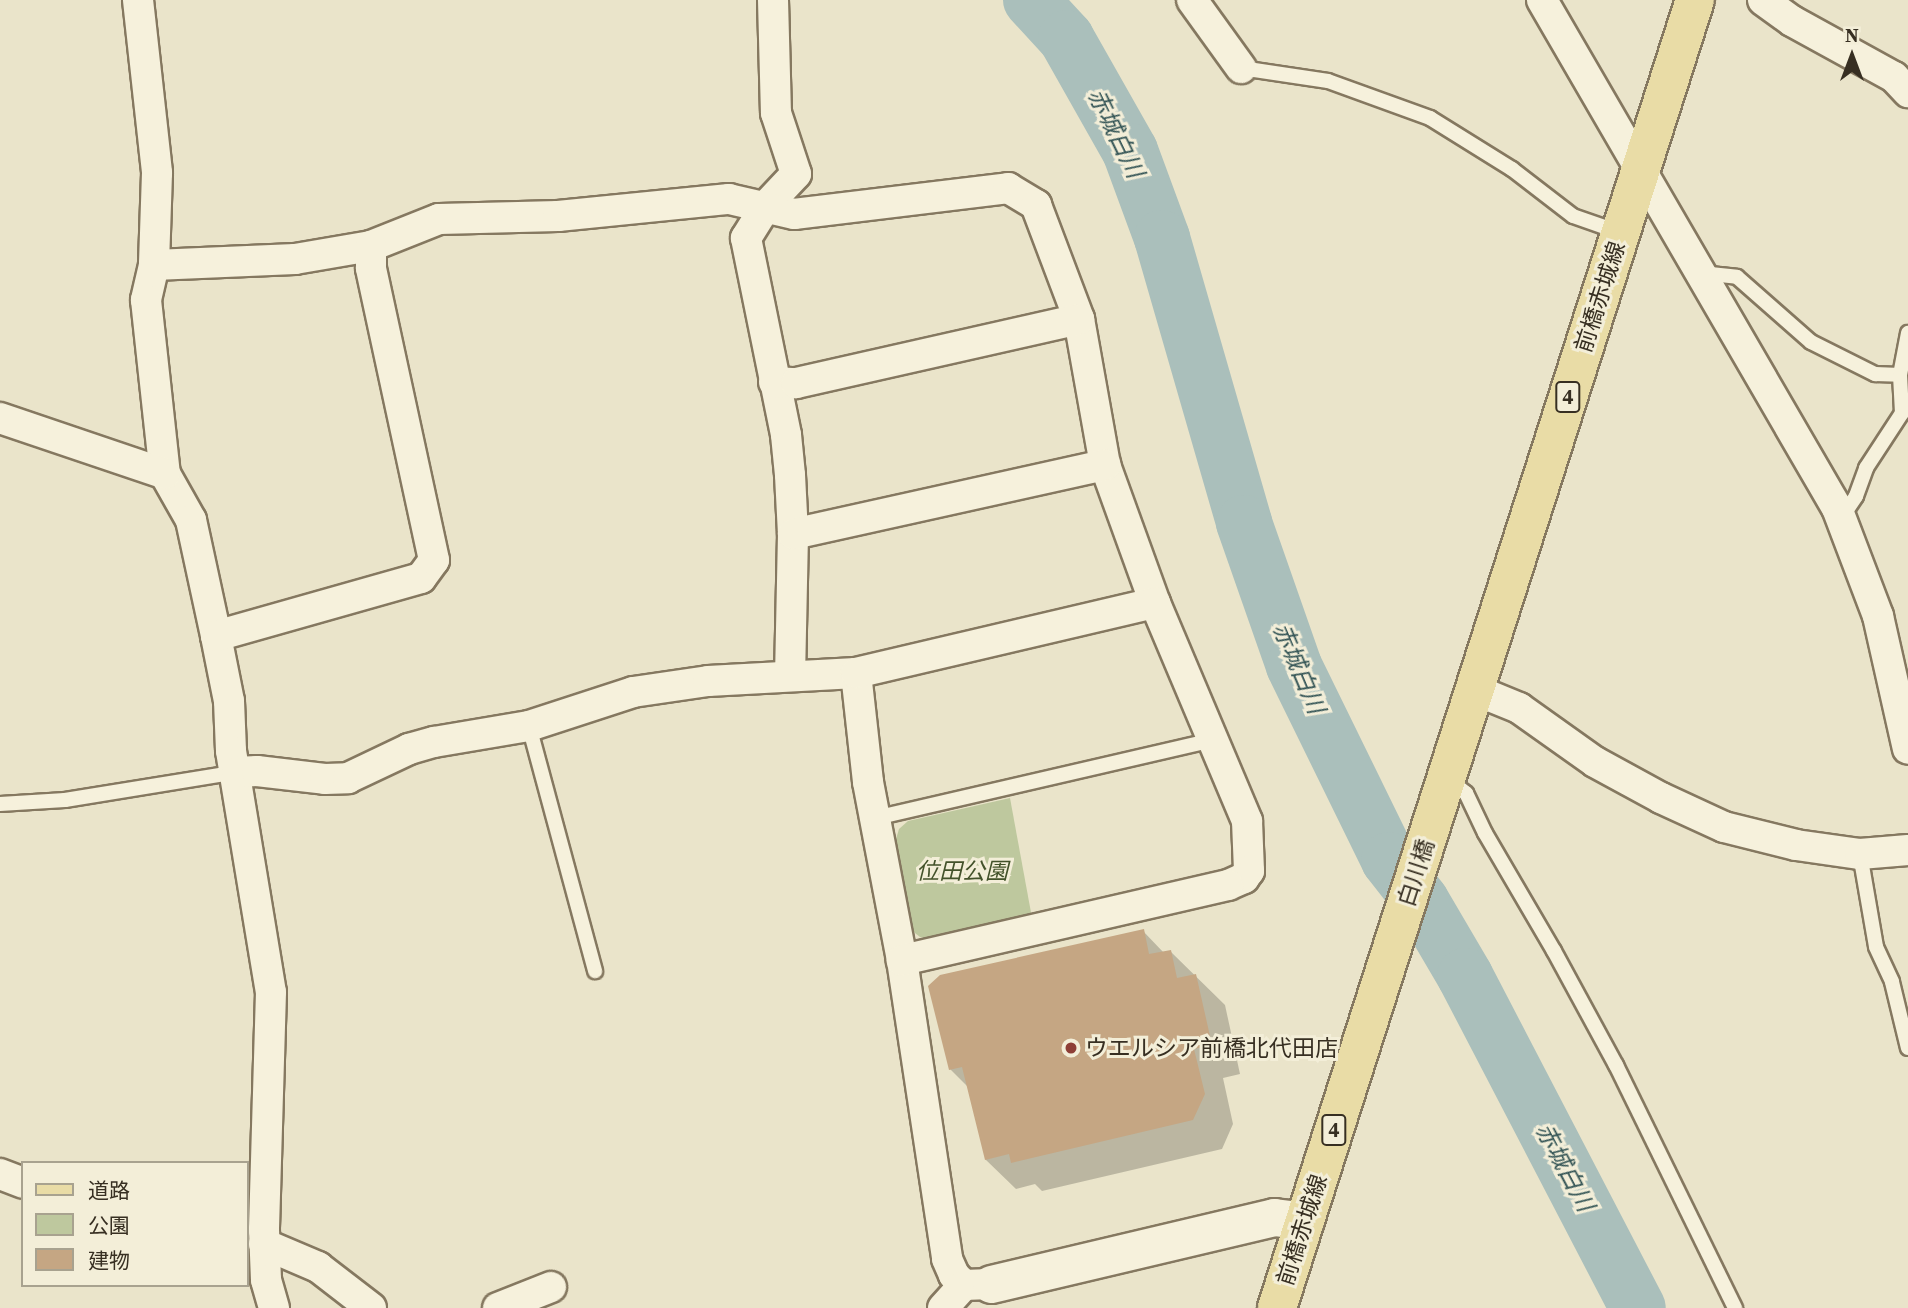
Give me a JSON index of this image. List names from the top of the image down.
{
  "streets": {
    "main road": ["前橋赤城線", "4", "白川橋"]
  },
  "crossings": [
    ["前橋赤城線", "白川橋"]
  ],
  "water": ["赤城白川"],
  "parks": ["位田公園"],
  "places": ["ウエルシア前橋北代田店"],
  "legend": ["道路", "公園", "建物"],
  "north": "top"
}
